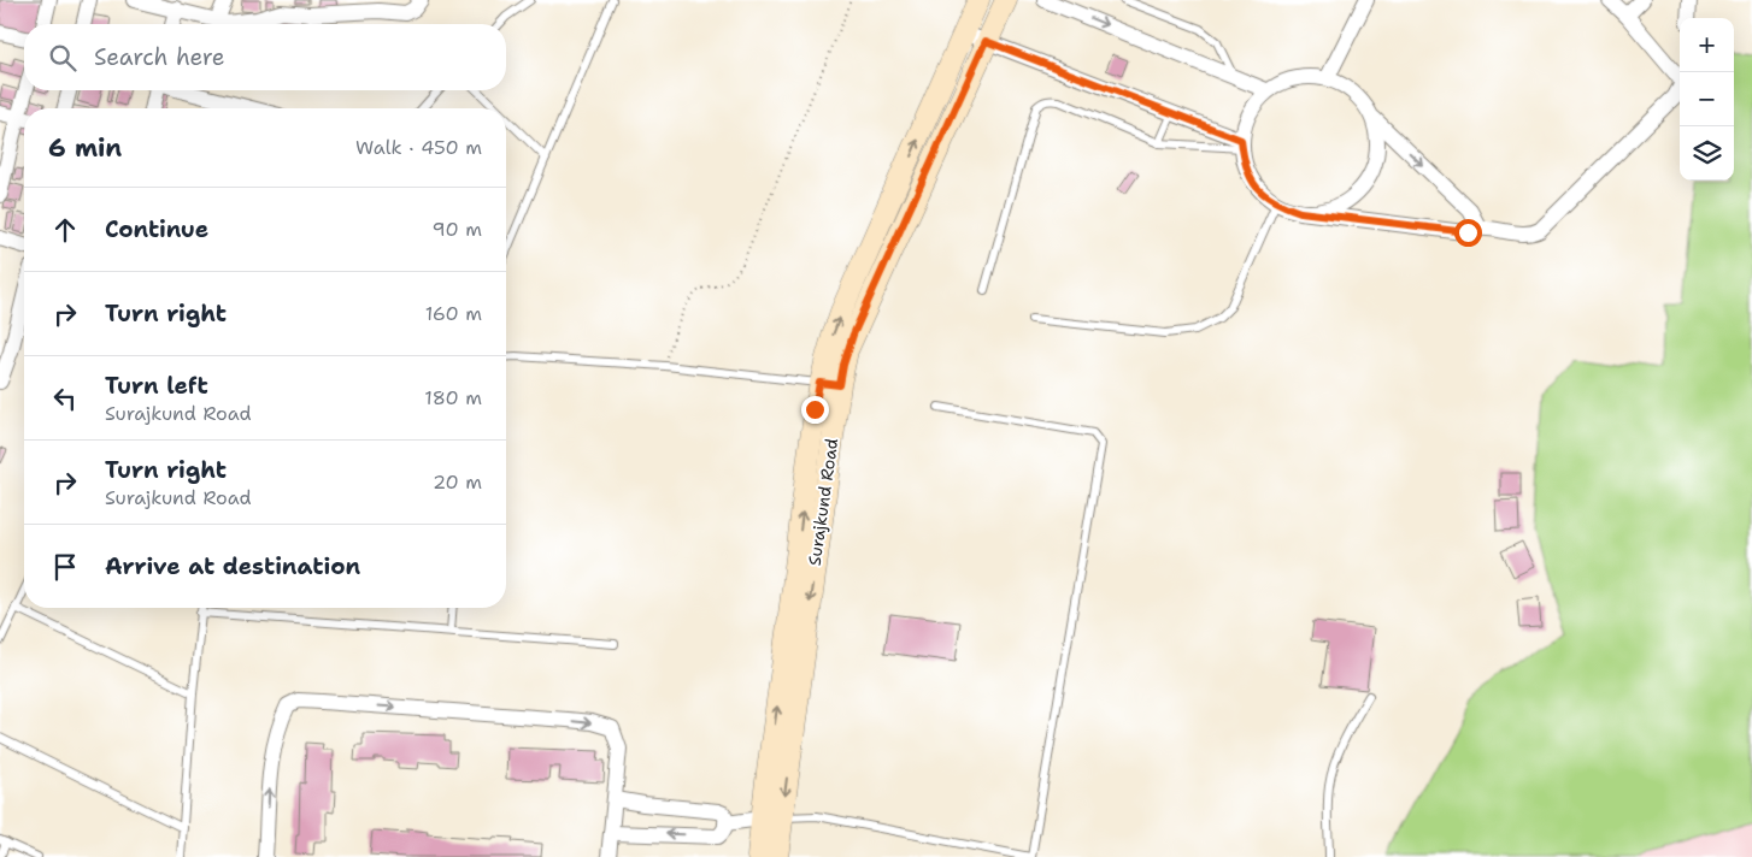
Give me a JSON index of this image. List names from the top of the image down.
{
  "streets": {
    "main road": ["Surajkund Road"]
  },
  "page": {
    "map_buttons": ["+", "−"],
    "search": "Search here",
    "heading": ["6 min", "Walk · 450 m"],
    "list": [
      ["Continue", "90 m"],
      ["Turn right", "160 m"],
      ["Turn left", "Surajkund Road", "180 m"],
      ["Turn right", "Surajkund Road", "20 m"],
      "Arrive at destination"
    ]
  }
}
